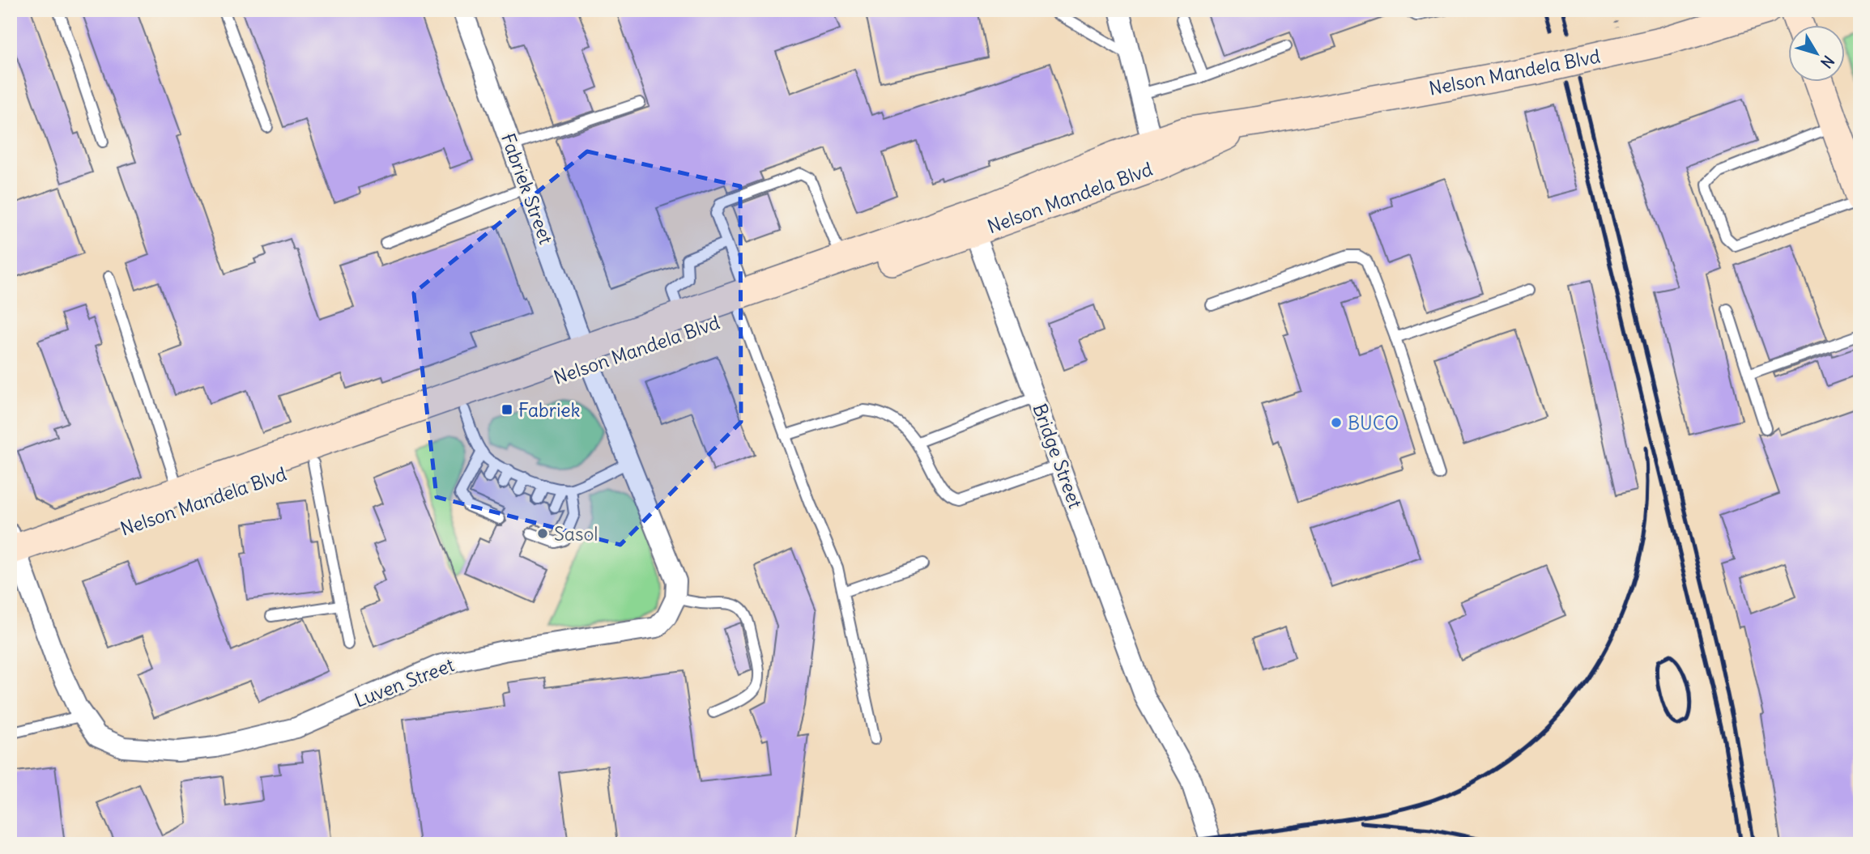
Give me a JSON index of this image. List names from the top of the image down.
{
  "streets": {
    "street": [
      "Nelson Mandela Blvd",
      "Fabriek Street",
      "Bridge Street",
      "Luven Street"
    ]
  },
  "crossings": [
    ["Nelson Mandela Blvd", "Fabriek Street"],
    ["Nelson Mandela Blvd", "Bridge Street"],
    ["Nelson Mandela Blvd", "Luven Street"]
  ],
  "places": {
    "transit": ["Fabriek"],
    "other": ["BUCO", "Sasol"]
  },
  "north": "bottom right"
}
